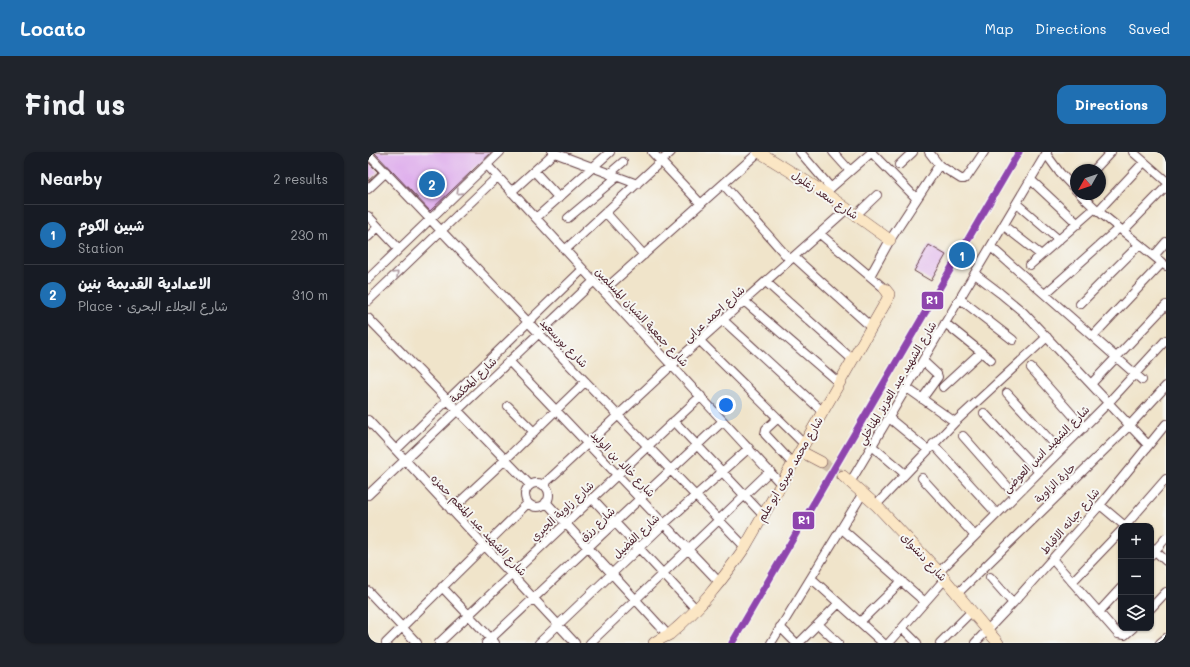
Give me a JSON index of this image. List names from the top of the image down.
{
  "streets": {
    "street": [
      "شارع سعد زغلول",
      "شارع احمد عرابى",
      "شارع جمعية الشبان المسلمين",
      "شارع بورسعيد",
      "شارع المحكمة",
      "شارع الشهيد عبد العزيز المناخلي",
      "شارع الشهيد انس العوضى",
      "شارع خالد بن الوليد",
      "شارع محمد صبرى ابو علم",
      "حارة الزاوية",
      "شارع زاوية الجبري",
      "شارع جبانه الاقباط",
      "شارع رزق",
      "شارع الشهيد عبد المنعم حمزه",
      "شارع الفضيل",
      "شارع دنشواى"
    ]
  },
  "crossings": [
    ["شارع سعد زغلول", "شارع احمد عرابى"],
    ["شارع احمد عرابى", "شارع جمعية الشبان المسلمين"],
    ["شارع احمد عرابى", "شارع بورسعيد"],
    ["شارع احمد عرابى", "شارع خالد بن الوليد"],
    ["شارع جمعية الشبان المسلمين", "شارع المحكمة"],
    ["شارع جمعية الشبان المسلمين", "شارع محمد صبرى ابو علم"],
    ["شارع جمعية الشبان المسلمين", "شارع زاوية الجبري"],
    ["شارع جمعية الشبان المسلمين", "شارع رزق"],
    ["شارع جمعية الشبان المسلمين", "شارع الفضيل"],
    ["شارع بورسعيد", "شارع المحكمة"],
    ["شارع بورسعيد", "شارع محمد صبرى ابو علم"],
    ["شارع بورسعيد", "شارع زاوية الجبري"],
    ["شارع بورسعيد", "شارع رزق"],
    ["شارع بورسعيد", "شارع الفضيل"],
    ["شارع المحكمة", "شارع خالد بن الوليد"],
    ["شارع المحكمة", "شارع الشهيد عبد المنعم حمزه"],
    ["شارع الشهيد عبد العزيز المناخلي", "شارع دنشواى"],
    ["شارع الشهيد انس العوضى", "شارع دنشواى"],
    ["شارع خالد بن الوليد", "شارع محمد صبرى ابو علم"],
    ["شارع خالد بن الوليد", "شارع زاوية الجبري"],
    ["شارع خالد بن الوليد", "شارع رزق"],
    ["شارع خالد بن الوليد", "شارع الفضيل"],
    ["حارة الزاوية", "شارع دنشواى"],
    ["شارع زاوية الجبري", "شارع الشهيد عبد المنعم حمزه"],
    ["شارع جبانه الاقباط", "شارع دنشواى"],
    ["شارع رزق", "شارع الشهيد عبد المنعم حمزه"],
    ["شارع الشهيد عبد المنعم حمزه", "شارع الفضيل"]
  ],
  "lines": ["transit line R1"],
  "north": "bottom left",
  "page": {
    "header": "Locato",
    "nav": ["Map", "Directions", "Saved"],
    "buttons": "Directions",
    "title": "Find us",
    "heading": ["Nearby", "2 results"],
    "pins": ["2", "1"],
    "list": [
      {
        "mark": "1",
        "name": "شبين الكوم",
        "note": "Station",
        "value": "230 m"
      },
      {
        "mark": "2",
        "name": "الاعدادية القديمة بنين",
        "note": "Place · شارع الجلاء البحرى",
        "value": "310 m"
      }
    ],
    "map_buttons": ["+", "−"]
  }
}
